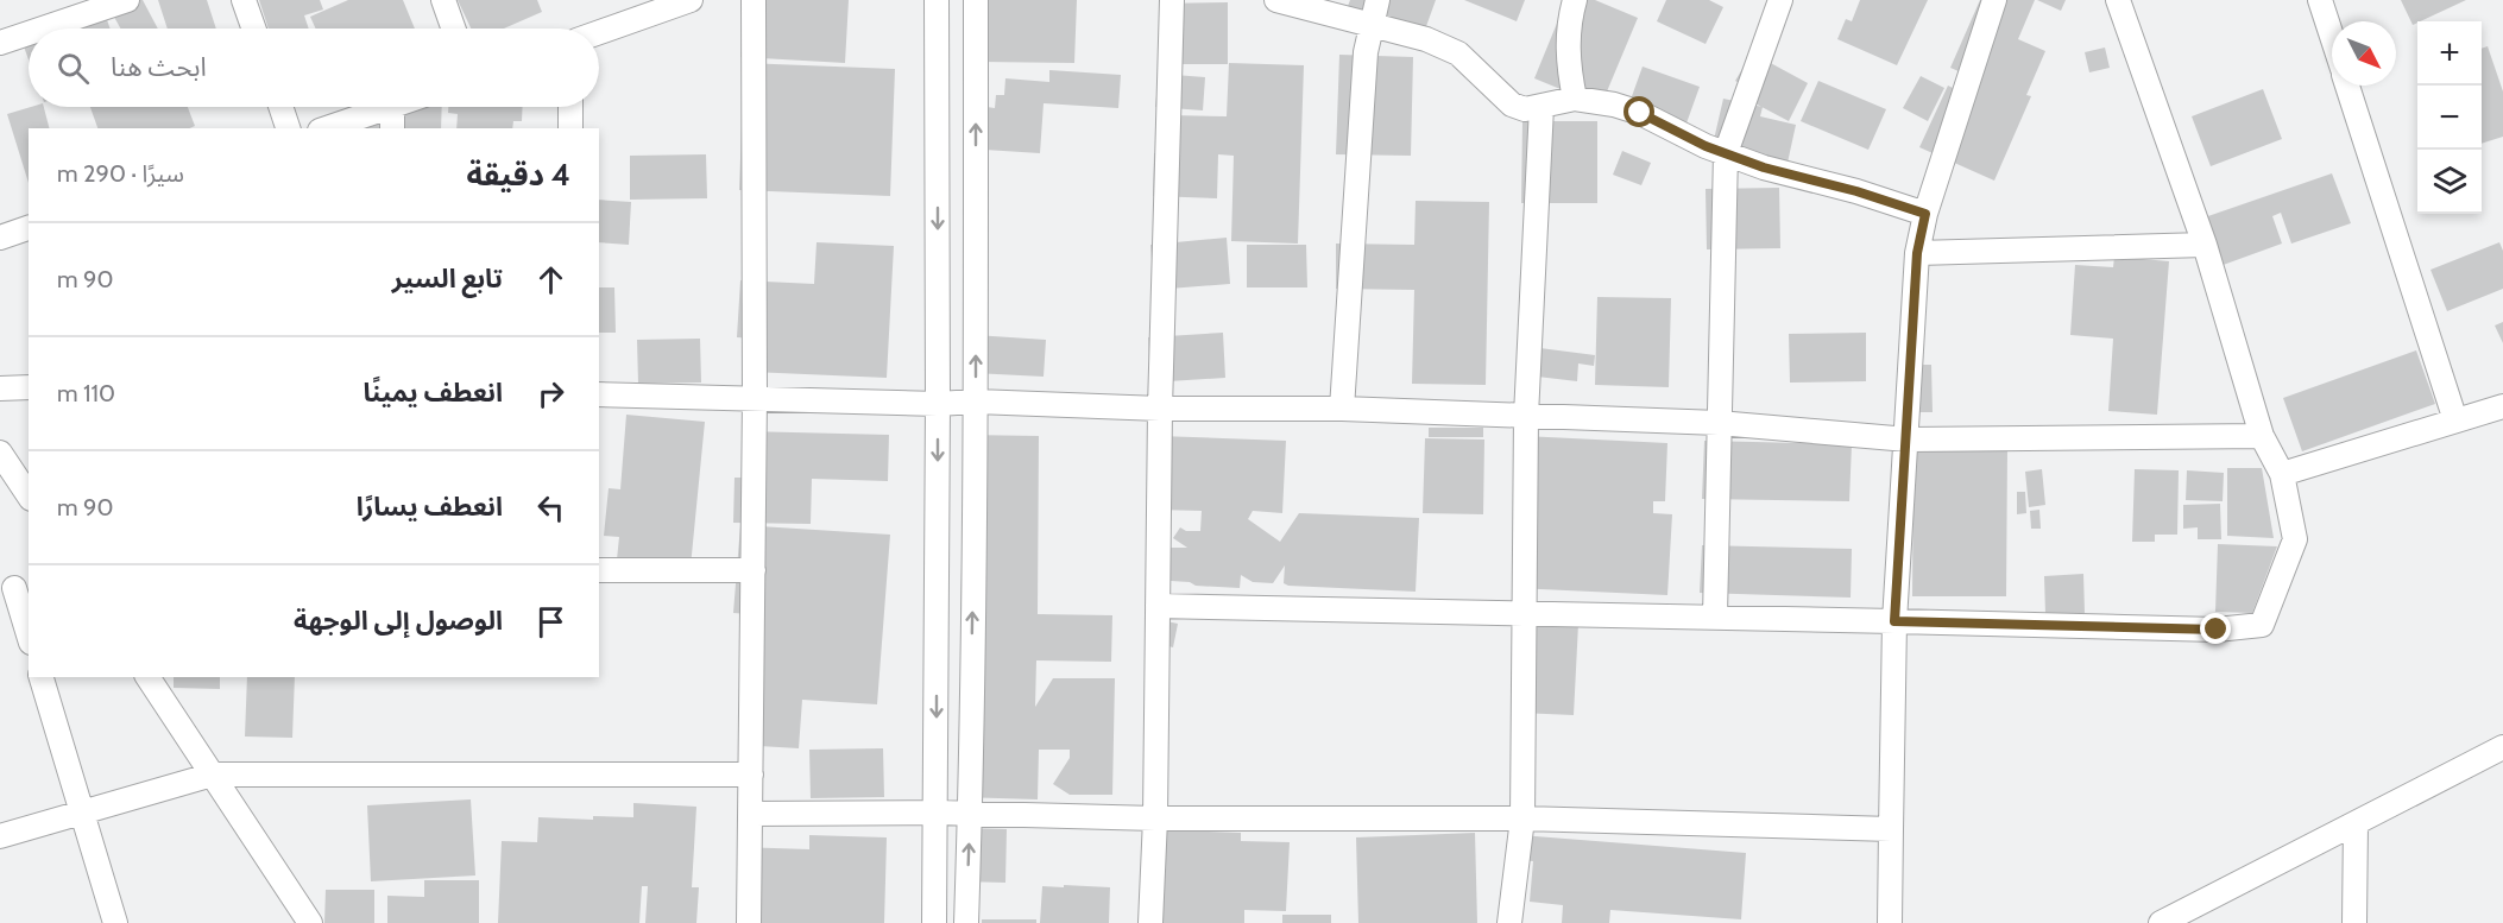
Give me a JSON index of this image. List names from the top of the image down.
{
  "north": "bottom right",
  "page": {
    "map_buttons": ["+", "−"],
    "search": "ابحث هنا",
    "heading": ["4 دقيقة", "سيرًا · 290 m"],
    "list": [
      ["تابع السير", "90 m"],
      ["انعطف يمينًا", "110 m"],
      ["انعطف يسارًا", "90 m"],
      "الوصول إلى الوجهة"
    ]
  }
}
